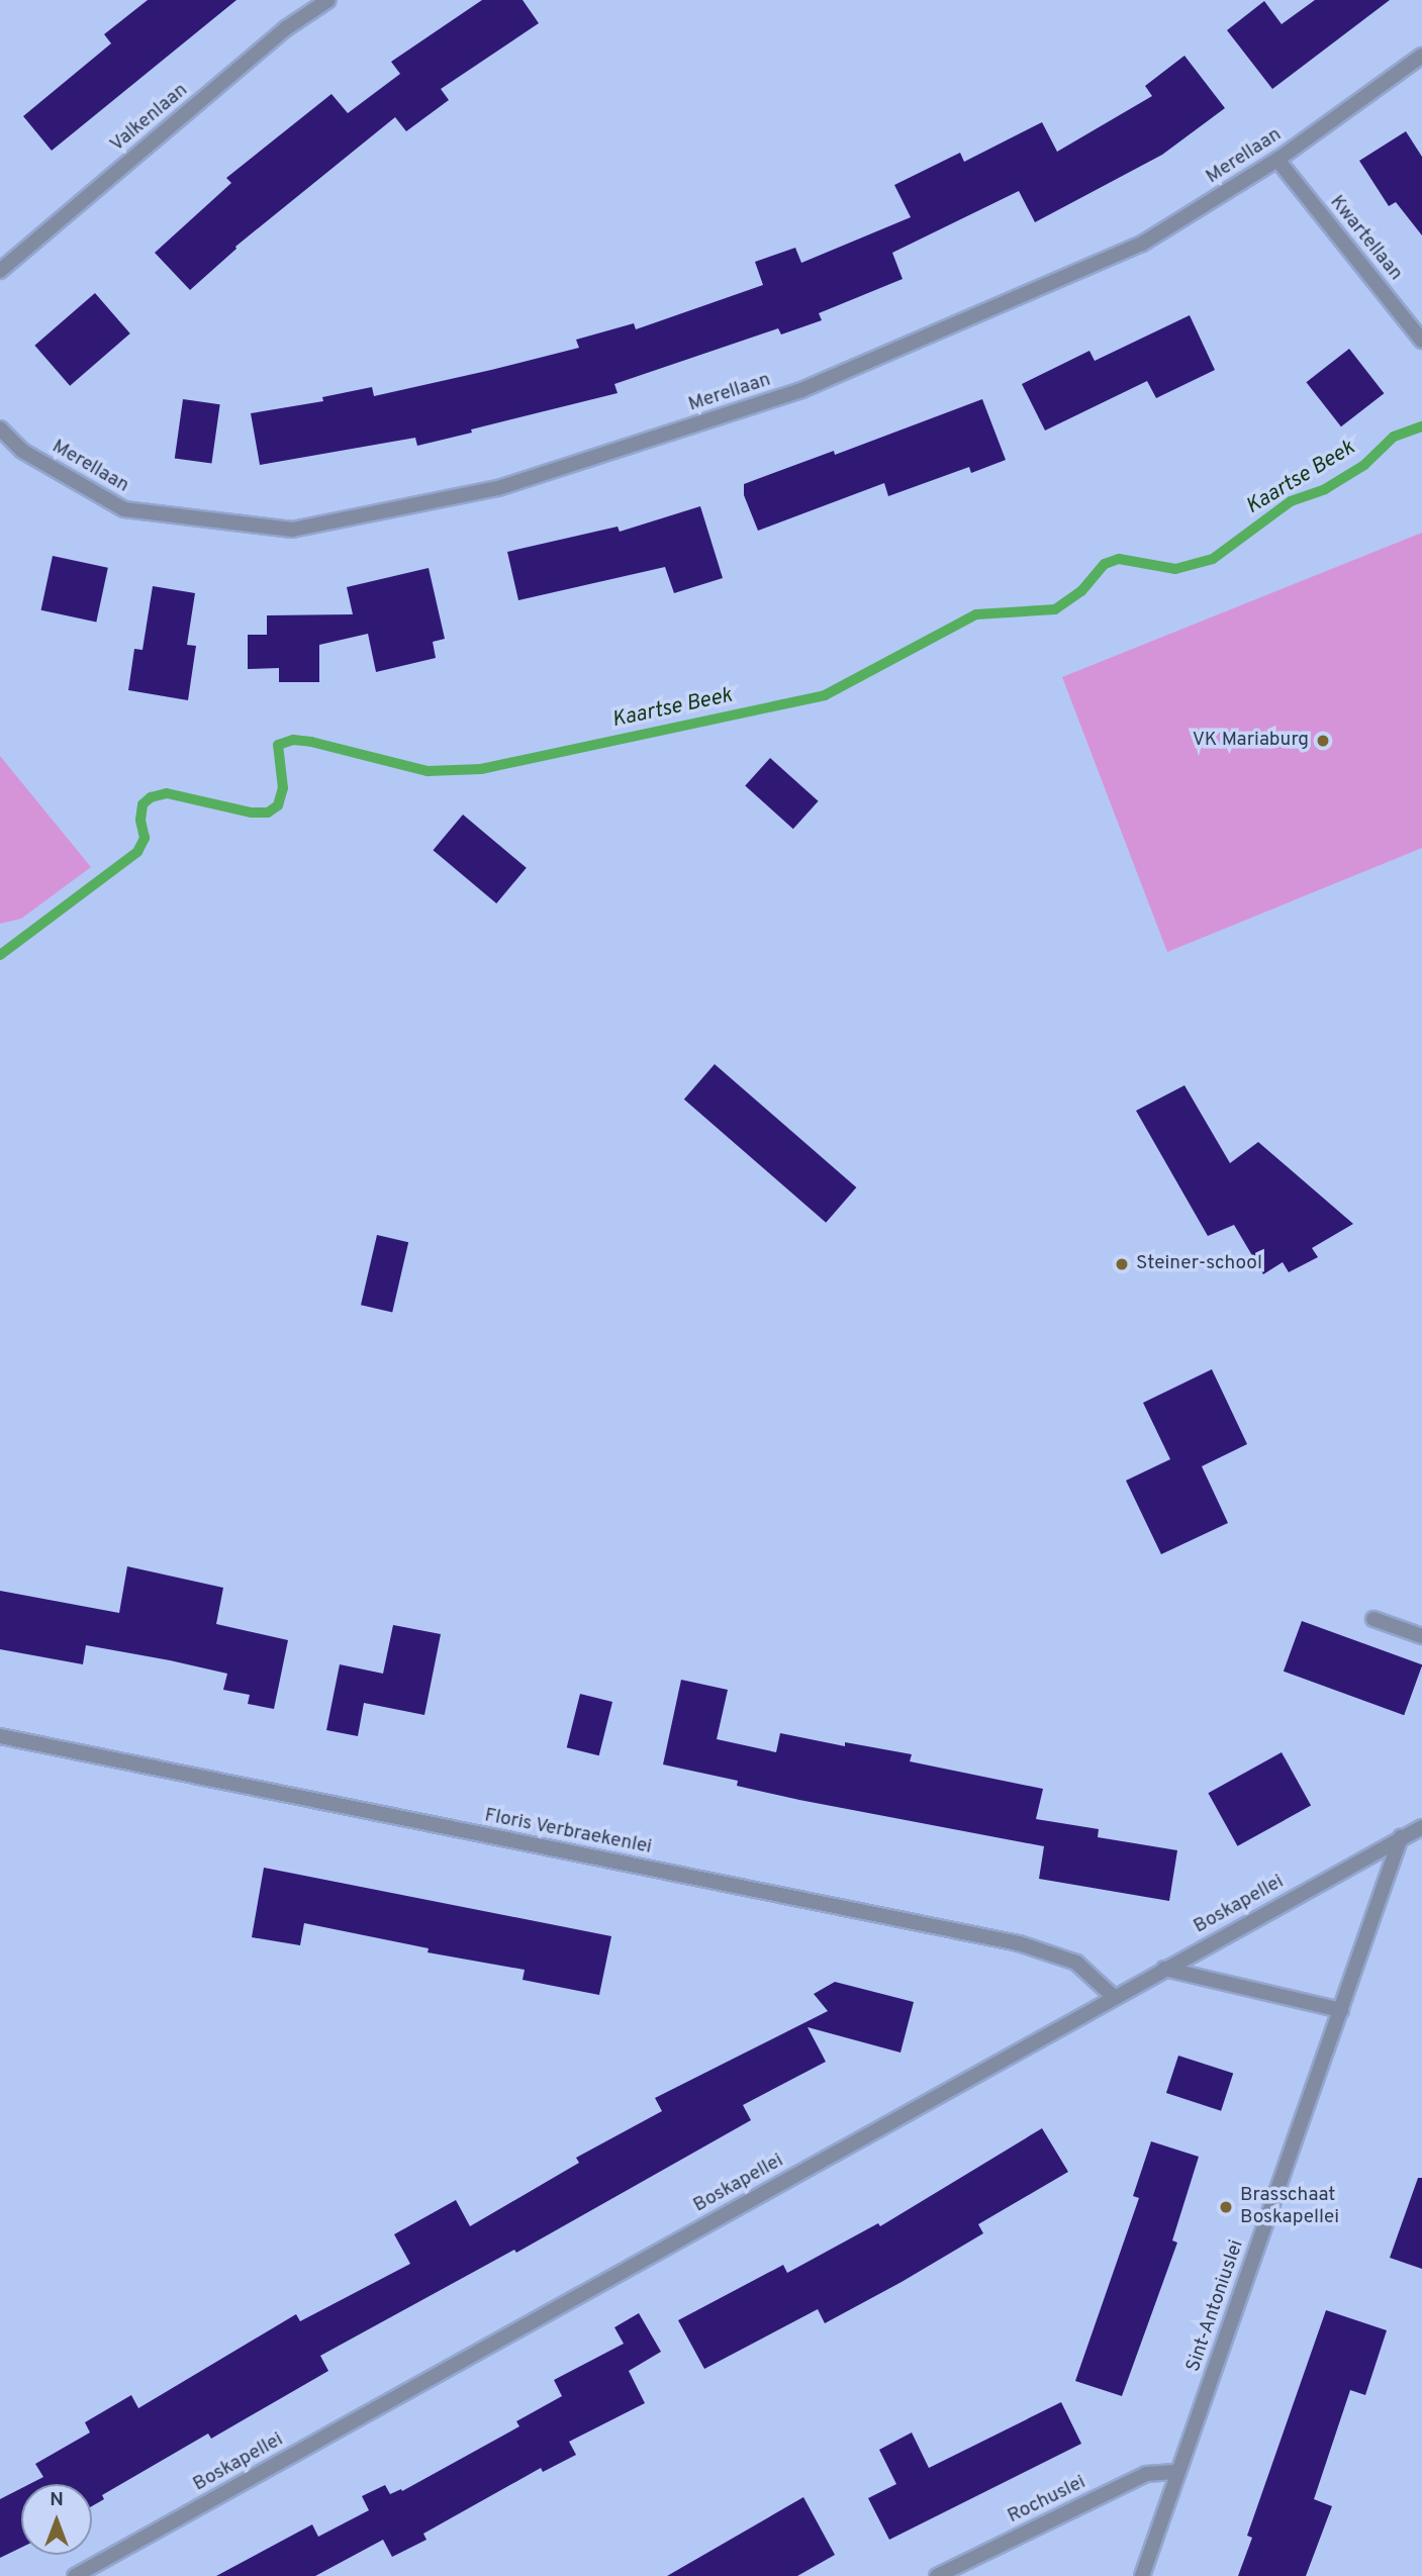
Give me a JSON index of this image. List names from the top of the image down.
{
  "streets": {
    "street": [
      "Valkenlaan",
      "Merellaan",
      "Kwartellaan",
      "Floris Verbraekenlei",
      "Boskapellei",
      "Sint-Antoniuslei",
      "Rochuslei"
    ]
  },
  "crossings": [
    ["Merellaan", "Kwartellaan"],
    ["Floris Verbraekenlei", "Boskapellei"],
    ["Boskapellei", "Sint-Antoniuslei"],
    ["Sint-Antoniuslei", "Rochuslei"]
  ],
  "water": ["Kaartse Beek"],
  "places": ["VK Mariaburg", "Steiner-school", "Brasschaat Boskapellei"],
  "north": "top"
}
